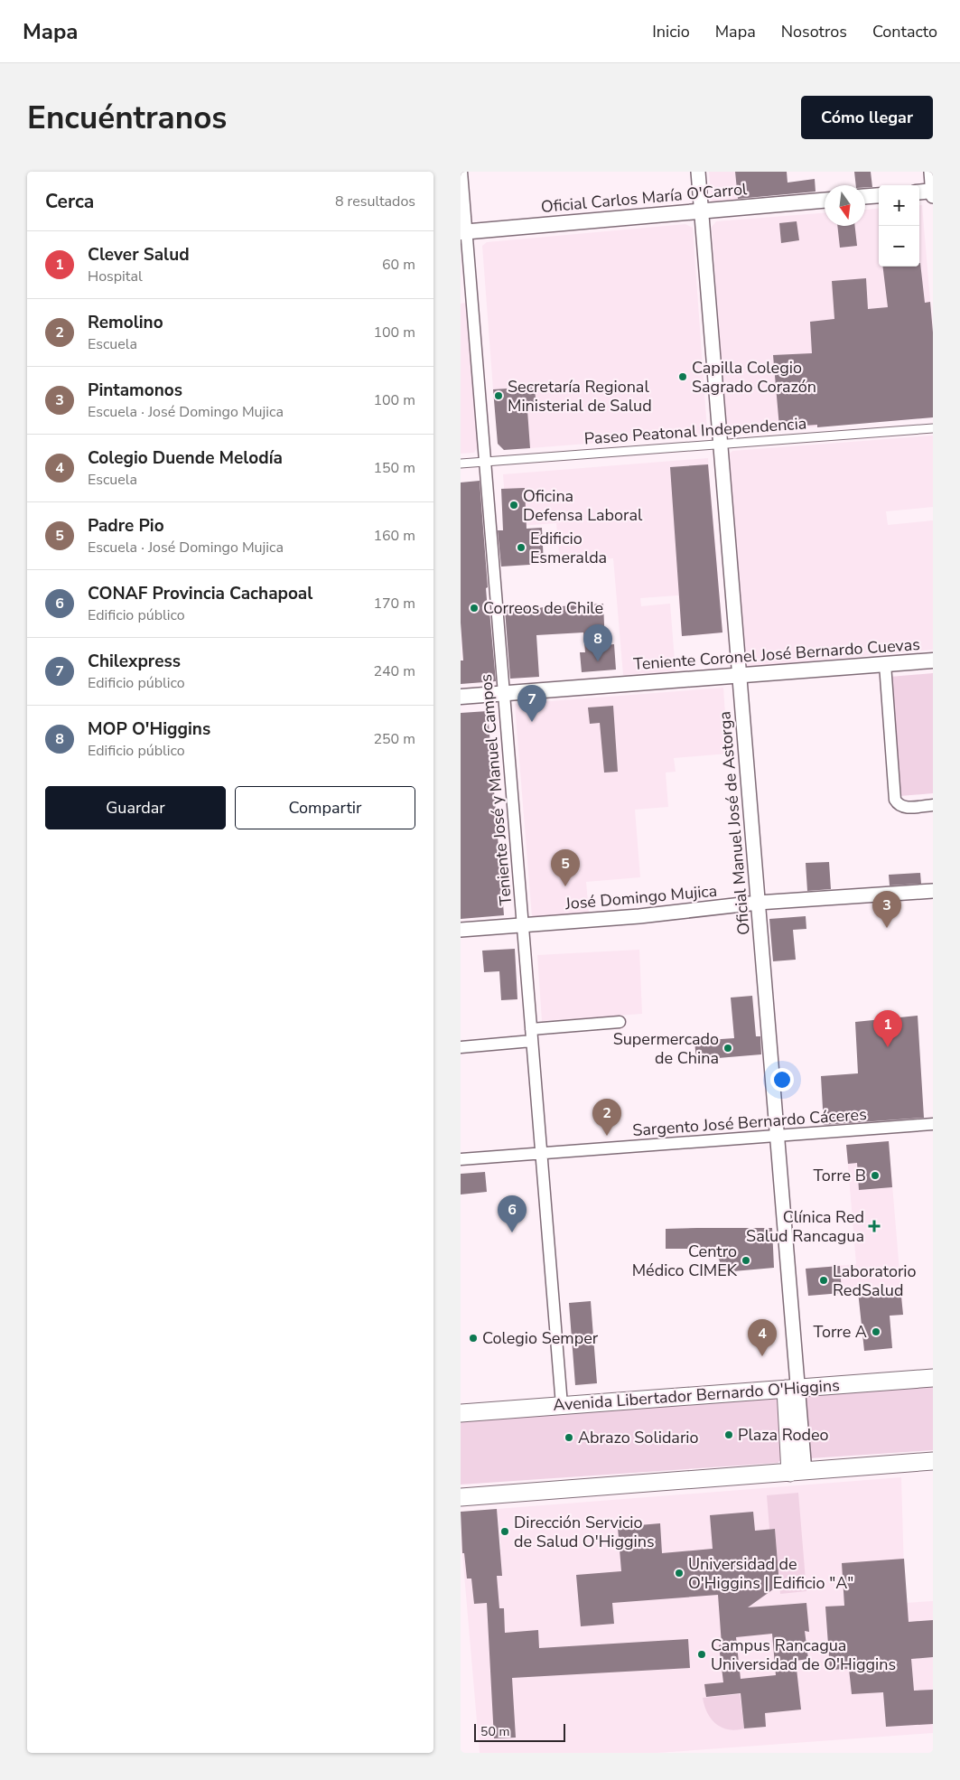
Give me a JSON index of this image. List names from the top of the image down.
{
  "streets": {
    "main road": ["Oficial Carlos María O'Carrol", "Teniente Coronel José Bernardo Cuevas", "Avenida Libertador Bernardo O'Higgins"],
    "street": [
      "Paseo Peatonal Independencia",
      "Teniente José y Manuel Campos",
      "Oficial Manuel José de Astorga",
      "José Domingo Mujica",
      "Sargento José Bernardo Cáceres"
    ]
  },
  "crossings": [
    ["Oficial Carlos María O'Carrol", "Teniente José y Manuel Campos"],
    ["Oficial Carlos María O'Carrol", "Oficial Manuel José de Astorga"],
    ["Paseo Peatonal Independencia", "Teniente José y Manuel Campos"],
    ["Paseo Peatonal Independencia", "Oficial Manuel José de Astorga"],
    ["Teniente Coronel José Bernardo Cuevas", "Teniente José y Manuel Campos"],
    ["Teniente Coronel José Bernardo Cuevas", "Oficial Manuel José de Astorga"],
    ["Teniente José y Manuel Campos", "José Domingo Mujica"],
    ["Teniente José y Manuel Campos", "Sargento José Bernardo Cáceres"],
    ["Teniente José y Manuel Campos", "Avenida Libertador Bernardo O'Higgins"],
    ["Oficial Manuel José de Astorga", "José Domingo Mujica"],
    ["Oficial Manuel José de Astorga", "Sargento José Bernardo Cáceres"],
    ["Oficial Manuel José de Astorga", "Avenida Libertador Bernardo O'Higgins"]
  ],
  "places": {
    "other": [
      "Capilla Colegio Sagrado Corazón",
      "Secretaría Regional Ministerial de Salud",
      "Oficina Defensa Laboral",
      "Edificio Esmeralda",
      "Correos de Chile",
      "Supermercado de China",
      "Torre B",
      "Centro Médico CIMEK",
      "Laboratorio RedSalud",
      "Torre A",
      "Colegio Semper",
      "Plaza Rodeo",
      "Abrazo Solidario",
      "Dirección Servicio de Salud O'Higgins",
      "Universidad de O'Higgins | Edificio \"A\"",
      "Campus Rancagua Universidad de O'Higgins"
    ],
    "health": ["Clínica Red Salud Rancagua"]
  },
  "scale_bar": "50 m",
  "north": "bottom",
  "page": {
    "header": "Mapa",
    "nav": [
      "Inicio",
      "Mapa",
      "Nosotros",
      "Contacto"
    ],
    "buttons": [
      "Cómo llegar",
      ["Guardar", "Compartir"]
    ],
    "title": "Encuéntranos",
    "heading": ["Cerca", "8 resultados"],
    "map_buttons": ["+", "−"],
    "list": [
      {
        "mark": "1",
        "name": "Clever Salud",
        "note": "Hospital",
        "value": "60 m"
      },
      {
        "mark": "2",
        "name": "Remolino",
        "note": "Escuela",
        "value": "100 m"
      },
      {
        "mark": "3",
        "name": "Pintamonos",
        "note": "Escuela · José Domingo Mujica",
        "value": "100 m"
      },
      {
        "mark": "4",
        "name": "Colegio Duende Melodía",
        "note": "Escuela",
        "value": "150 m"
      },
      {
        "mark": "5",
        "name": "Padre Pio",
        "note": "Escuela · José Domingo Mujica",
        "value": "160 m"
      },
      {
        "mark": "6",
        "name": "CONAF Provincia Cachapoal",
        "note": "Edificio público",
        "value": "170 m"
      },
      {
        "mark": "7",
        "name": "Chilexpress",
        "note": "Edificio público",
        "value": "240 m"
      },
      {
        "mark": "8",
        "name": "MOP O'Higgins",
        "note": "Edificio público",
        "value": "250 m"
      }
    ],
    "pins": [
      "8",
      "7",
      "5",
      "3",
      "1",
      "2",
      "6",
      "4"
    ],
    "scale": "50 m"
  }
}
